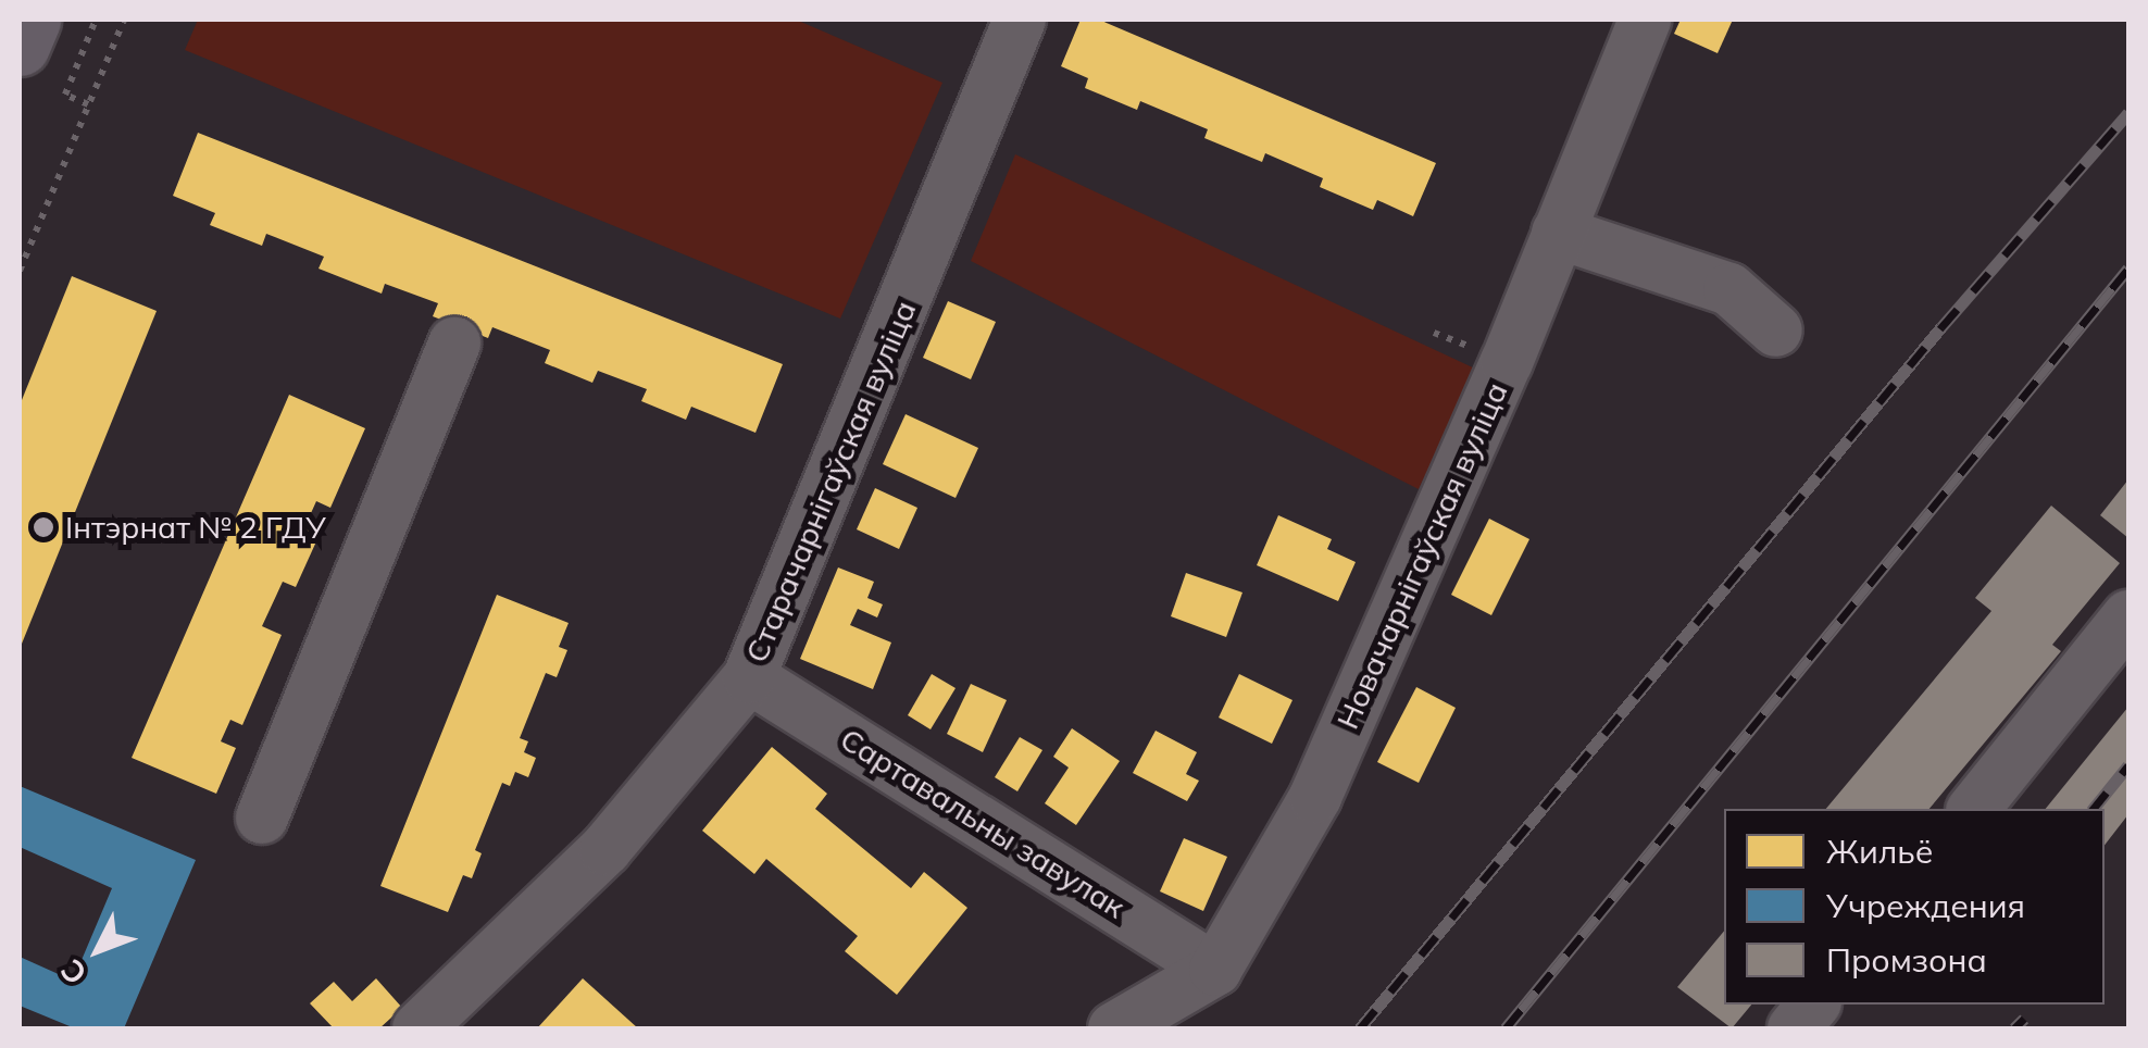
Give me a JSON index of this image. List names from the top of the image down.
{
  "streets": {
    "street": ["Старачарнігаўская вуліца", "Новачарнігаўская вуліца", "Сартавальны завулак"]
  },
  "crossings": [
    ["Старачарнігаўская вуліца", "Сартавальны завулак"],
    ["Новачарнігаўская вуліца", "Сартавальны завулак"]
  ],
  "places": ["Інтэрнат № 2 ГДУ"],
  "legend": ["Жильё", "Учреждения", "Промзона"],
  "north": "bottom left"
}
